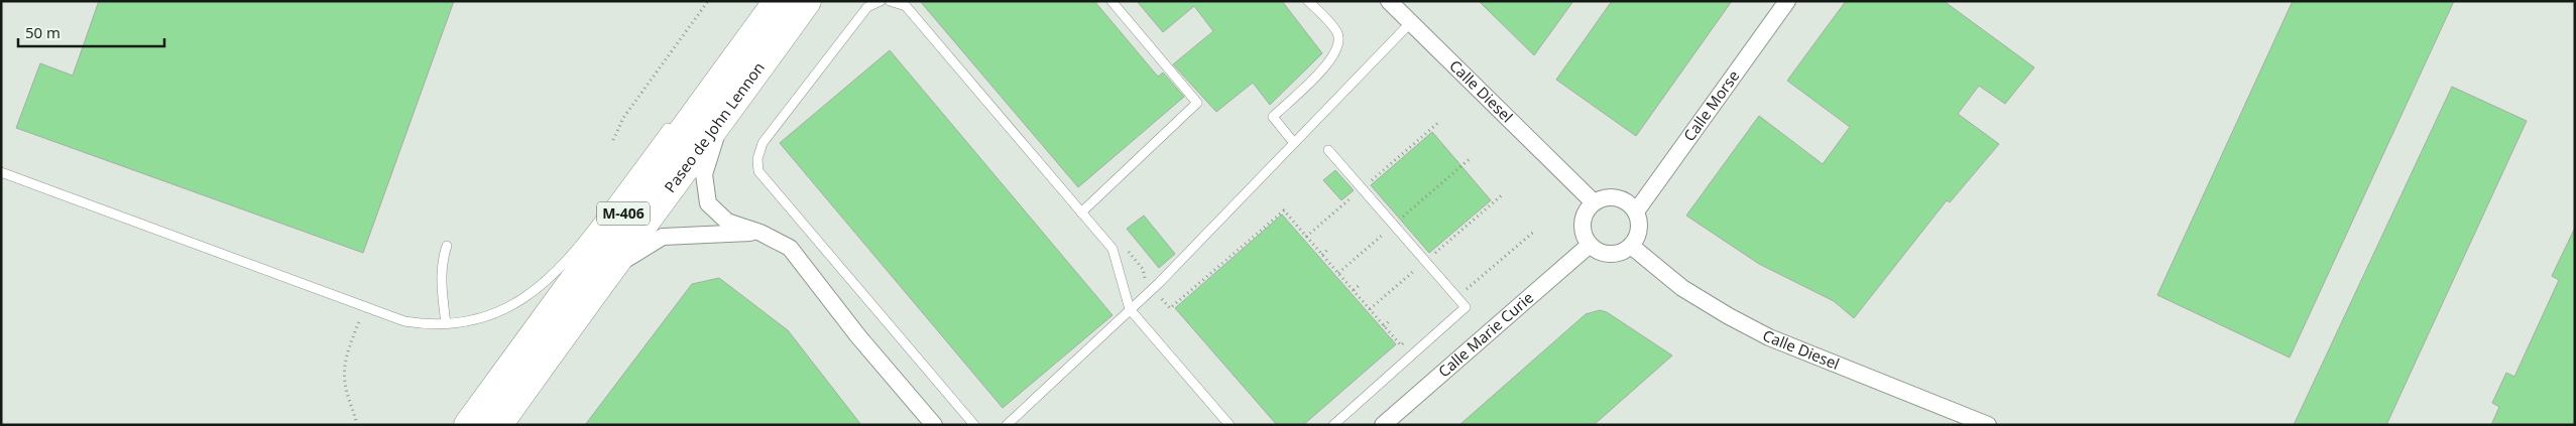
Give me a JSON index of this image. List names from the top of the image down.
{
  "streets": {
    "highway": ["Paseo de John Lennon", "M-406"],
    "street": ["Calle Diesel", "Calle Morse", "Calle Marie Curie"]
  },
  "crossings": [
    ["Calle Diesel", "Calle Morse"],
    ["Calle Diesel", "Calle Marie Curie"],
    ["Calle Morse", "Calle Marie Curie"]
  ],
  "scale_bar": "50 m"
}
